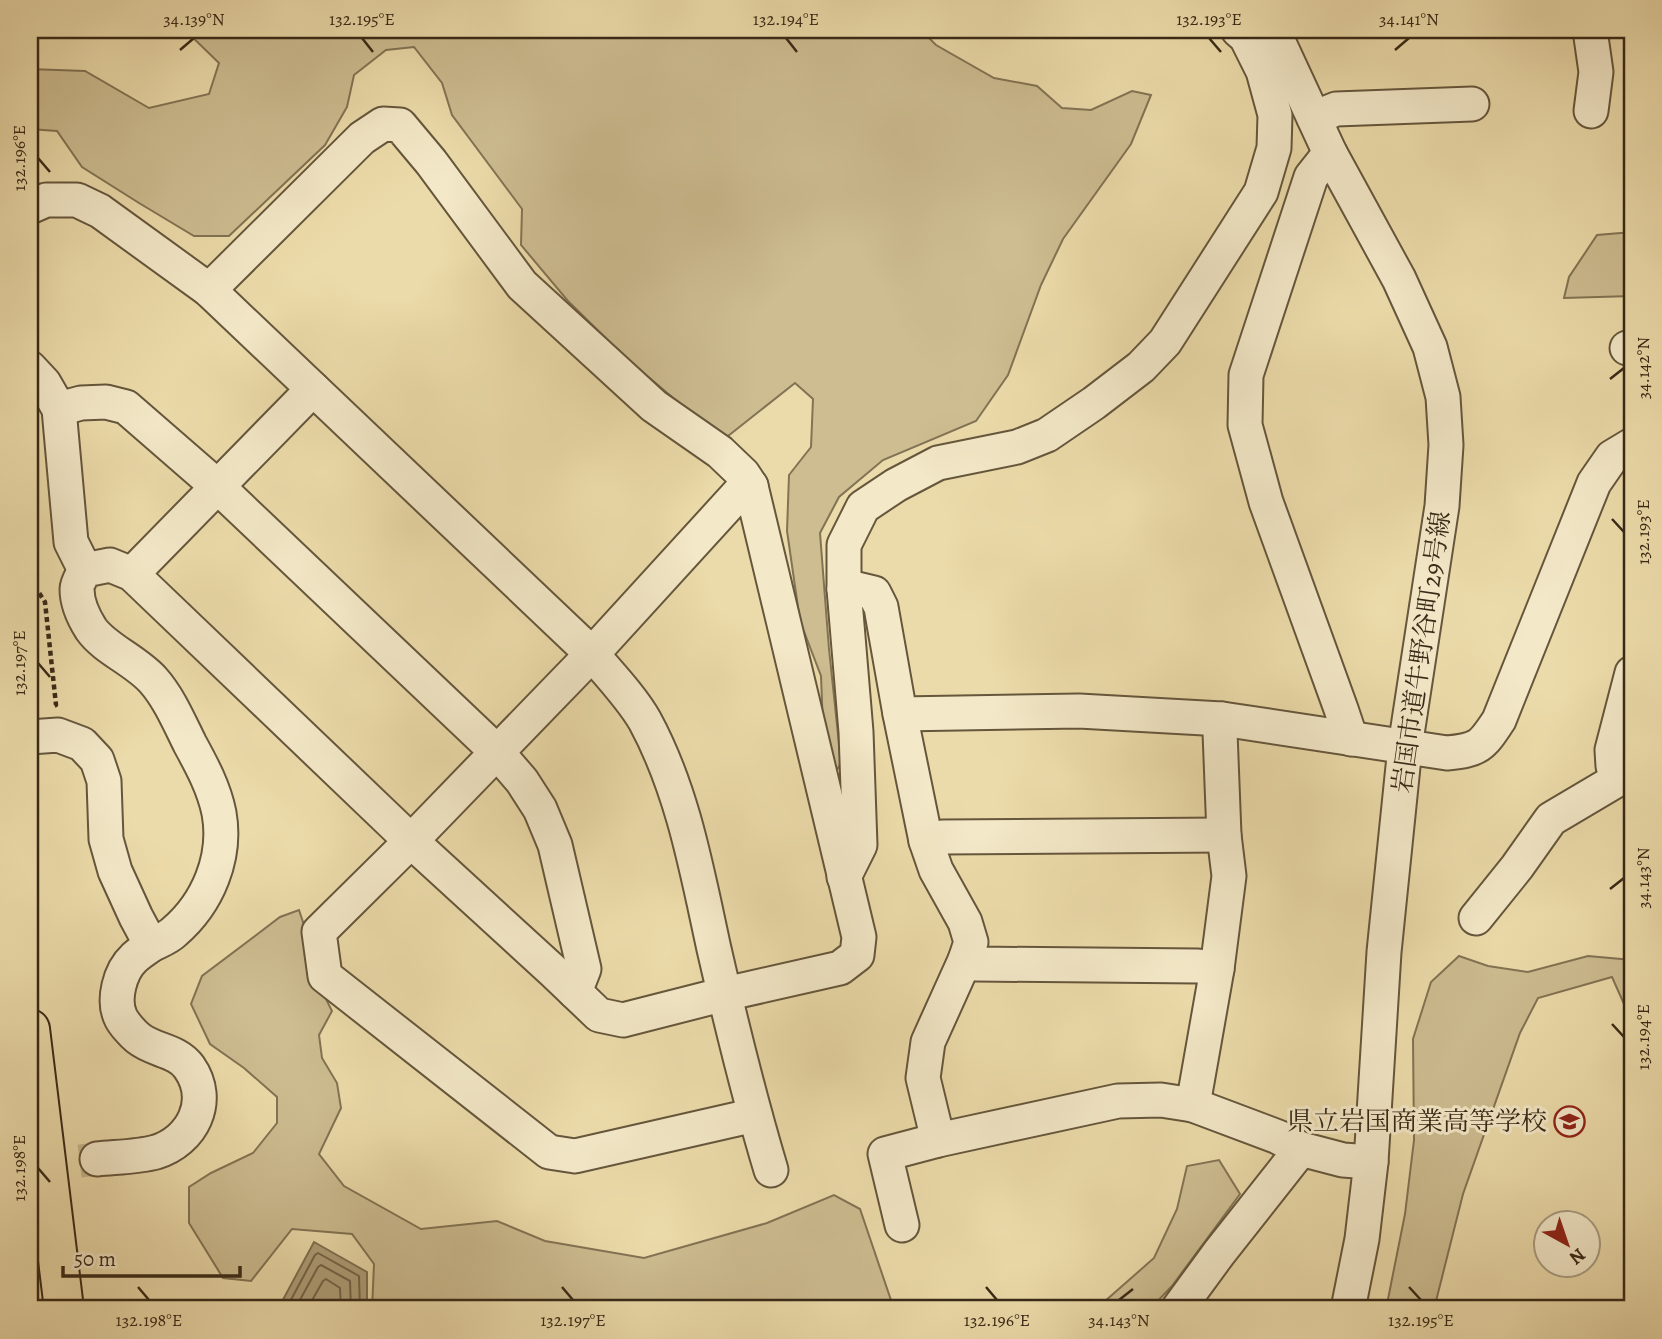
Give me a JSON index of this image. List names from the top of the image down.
{
  "streets": {
    "street": ["岩国市道牛野谷町29号線"]
  },
  "places": {
    "school or university": ["県立岩国商業高等学校"]
  },
  "scale_bar": "50 m",
  "north": "bottom right",
  "coordinates": [
    "34.139°N",
    "132.195°E",
    "132.194°E",
    "132.193°E",
    "34.141°N",
    "132.196°E",
    "34.142°N",
    "132.197°E",
    "34.143°N",
    "132.198°E"
  ]
}
